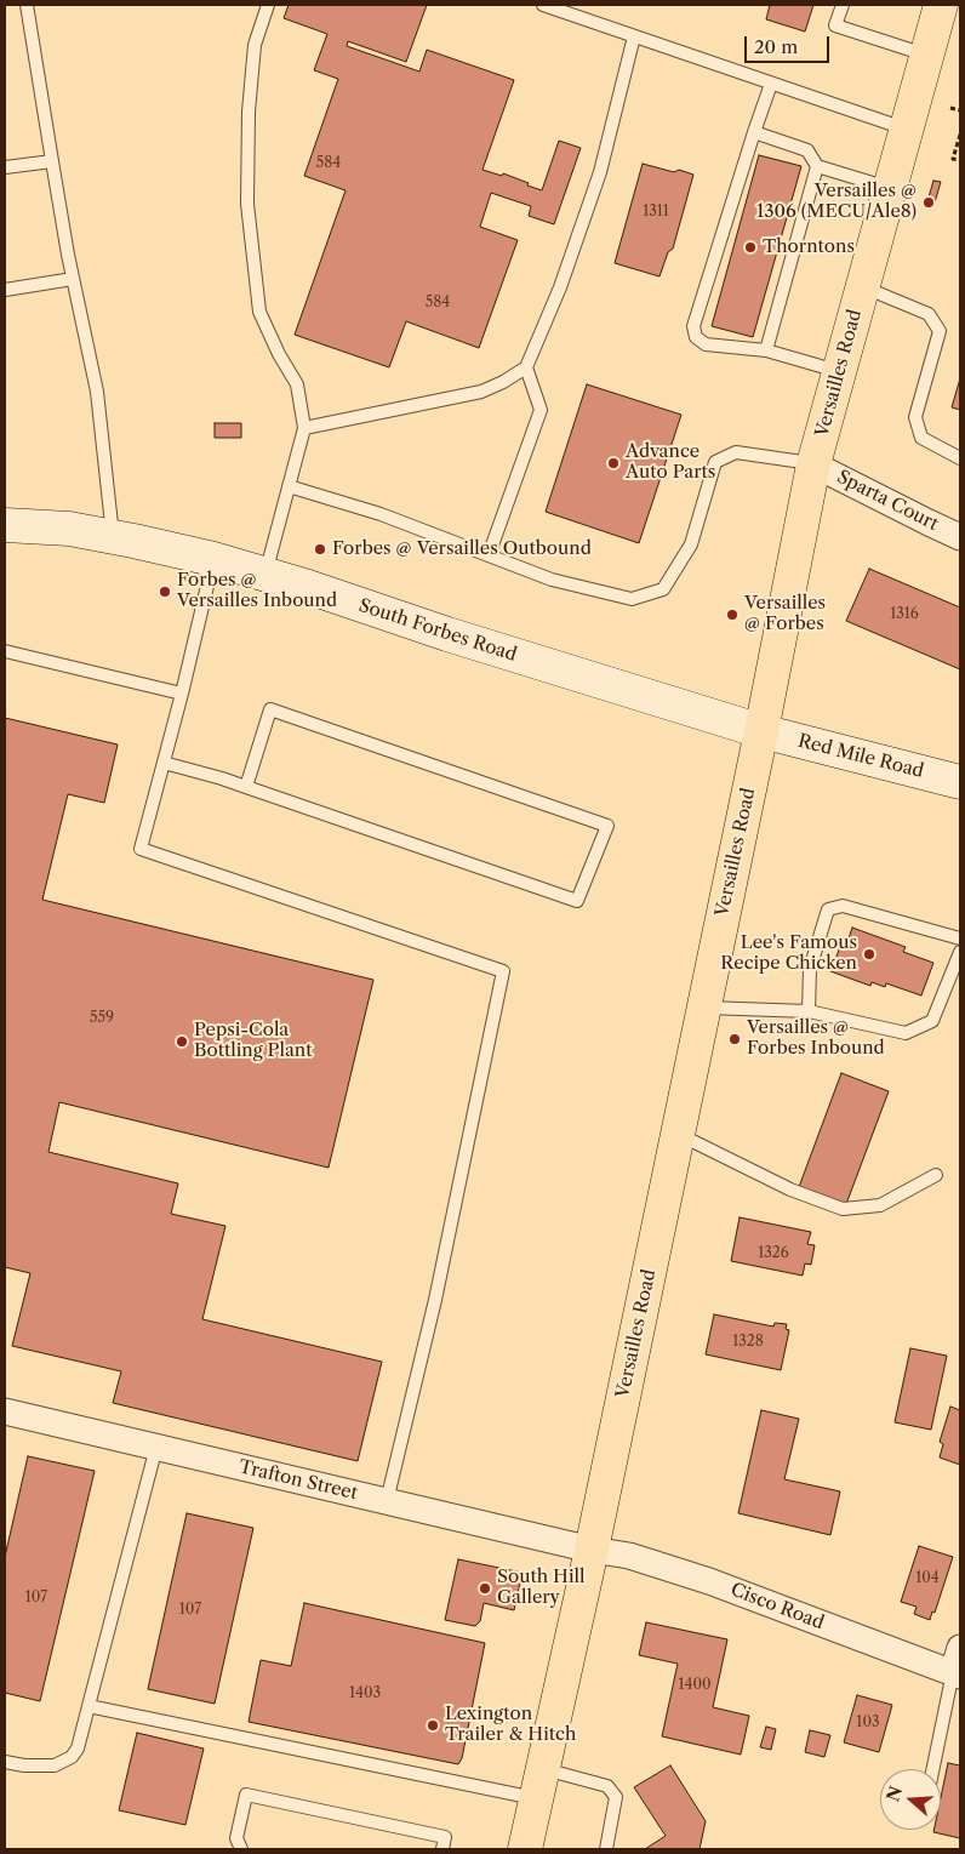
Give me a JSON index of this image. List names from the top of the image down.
{
  "streets": {
    "main road": ["Versailles Road", "South Forbes Road", "Red Mile Road"],
    "street": ["Sparta Court", "Trafton Street", "Cisco Road"]
  },
  "crossings": [
    ["Versailles Road", "Sparta Court"],
    ["Versailles Road", "South Forbes Road"],
    ["Versailles Road", "Red Mile Road"],
    ["Versailles Road", "Trafton Street"],
    ["Versailles Road", "Cisco Road"],
    ["South Forbes Road", "Red Mile Road"],
    ["Trafton Street", "Cisco Road"]
  ],
  "places": [
    "Versailles @ 1306 (MECU/Ale8)",
    "Thorntons",
    "Advance Auto Parts",
    "Forbes @ Versailles Outbound",
    "Forbes @ Versailles Inbound",
    "Versailles @ Forbes",
    "Lee's Famous Recipe Chicken",
    "Versailles @ Forbes Inbound",
    "Pepsi-Cola Bottling Plant",
    "South Hill Gallery",
    "Lexington Trailer & Hitch"
  ],
  "house_numbers": [
    "584",
    "1311",
    "584",
    "1316",
    "559",
    "1326",
    "1328",
    "104",
    "107",
    "107",
    "1400",
    "1403",
    "103"
  ],
  "scale_bar": "20 m",
  "north": "left"
}
